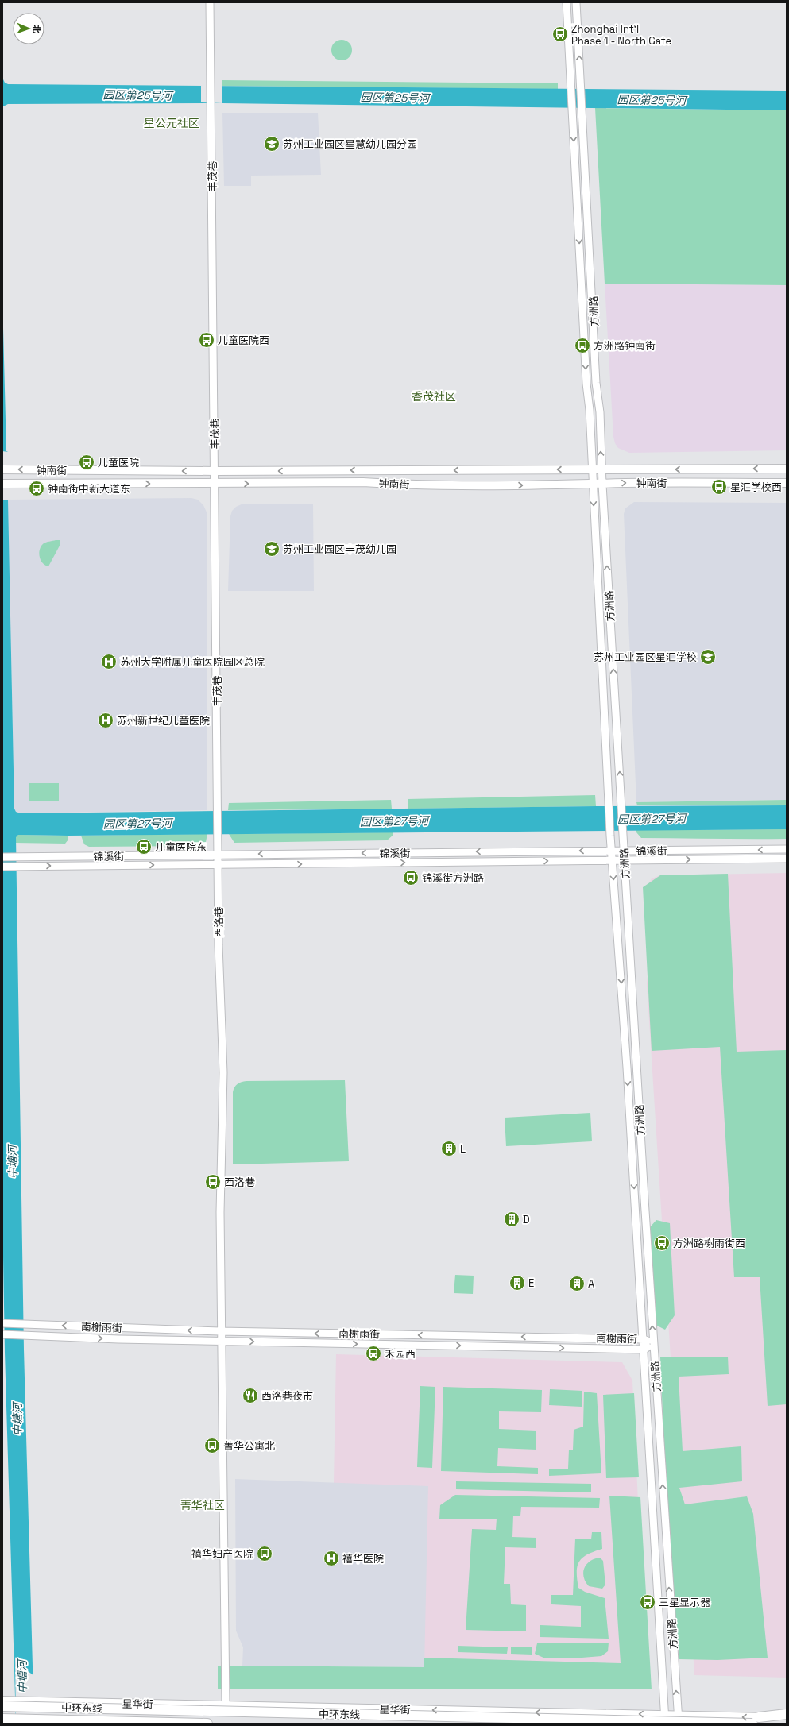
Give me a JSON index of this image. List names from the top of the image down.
{
  "streets": {
    "highway": ["中环东线"],
    "main road": [
      "丰茂巷",
      "方洲路",
      "钟南街",
      "锦溪街",
      "西洛巷",
      "南榭雨街",
      "星华街"
    ]
  },
  "crossings": [
    ["丰茂巷", "钟南街"],
    ["丰茂巷", "锦溪街"],
    ["丰茂巷", "西洛巷"],
    ["方洲路", "钟南街"],
    ["方洲路", "锦溪街"],
    ["方洲路", "南榭雨街"],
    ["方洲路", "星华街"],
    ["锦溪街", "西洛巷"],
    ["西洛巷", "南榭雨街"],
    ["西洛巷", "星华街"],
    ["星华街", "中环东线"]
  ],
  "one_way": ["星华街"],
  "districts": ["星公元社区", "香茂社区", "菁华社区"],
  "water": ["园区第25号河", "园区第27号河", "中塘河"],
  "places": {
    "bus stop": [
      "Zhonghai Int‘l Phase 1 - North Gate",
      "儿童医院西",
      "方洲路钟南街",
      "儿童医院",
      "星汇学校西",
      "钟南街中新大道东",
      "儿童医院东",
      "锦溪街方洲路",
      "西洛巷",
      "方洲路榭雨街西",
      "禾园西",
      "菁华公寓北",
      "禧华妇产医院",
      "三星显示器"
    ],
    "school or university": ["苏州工业园区星慧幼儿园分园", "苏州工业园区丰茂幼儿园", "苏州工业园区星汇学校"],
    "hospital": ["苏州大学附属儿童医院园区总院", "苏州新世纪儿童医院", "禧华医院"],
    "building": [
      "L",
      "D",
      "E",
      "A"
    ],
    "restaurant": ["西洛巷夜市"]
  },
  "north": "right"
}
